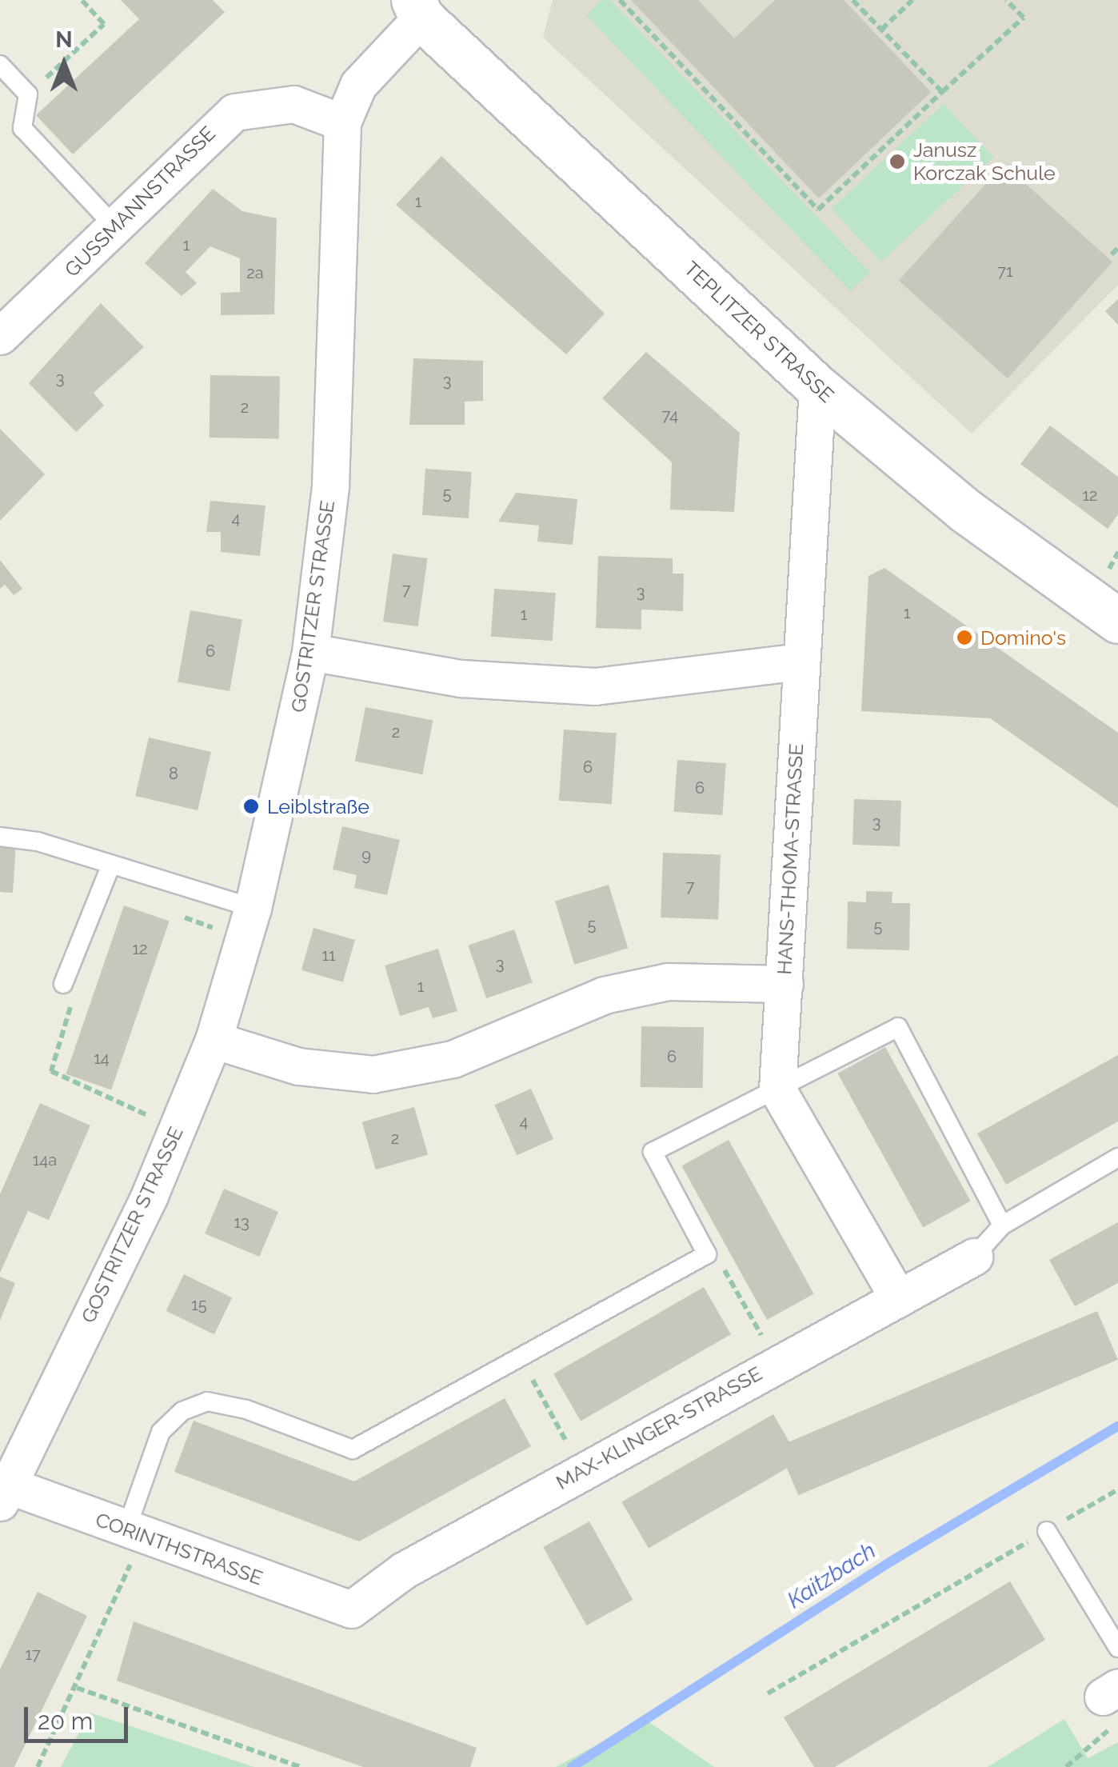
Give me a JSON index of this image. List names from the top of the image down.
{
  "streets": {
    "main road": ["TEPLITZER STRASSE"],
    "street": [
      "GUSSMANNSTRASSE",
      "GOSTRITZER STRASSE",
      "HANS-THOMA-STRASSE",
      "MAX-KLINGER-STRASSE",
      "CORINTHSTRASSE"
    ]
  },
  "crossings": [
    ["GUSSMANNSTRASSE", "GOSTRITZER STRASSE"],
    ["TEPLITZER STRASSE", "GOSTRITZER STRASSE"],
    ["TEPLITZER STRASSE", "HANS-THOMA-STRASSE"],
    ["GOSTRITZER STRASSE", "CORINTHSTRASSE"],
    ["MAX-KLINGER-STRASSE", "CORINTHSTRASSE"]
  ],
  "water": ["Kaitzbach"],
  "places": ["Janusz Korczak Schule", "Domino's", "Leiblstraße"],
  "house_numbers": [
    "1",
    "1",
    "71",
    "2a",
    "3",
    "3",
    "2",
    "74",
    "5",
    "12",
    "4",
    "7",
    "3",
    "1",
    "1",
    "6",
    "2",
    "6",
    "8",
    "6",
    "3",
    "9",
    "7",
    "5",
    "5",
    "12",
    "11",
    "3",
    "1",
    "6",
    "14",
    "4",
    "2",
    "14a",
    "13",
    "15",
    "17"
  ],
  "scale_bar": "20 m",
  "north": "top"
}
